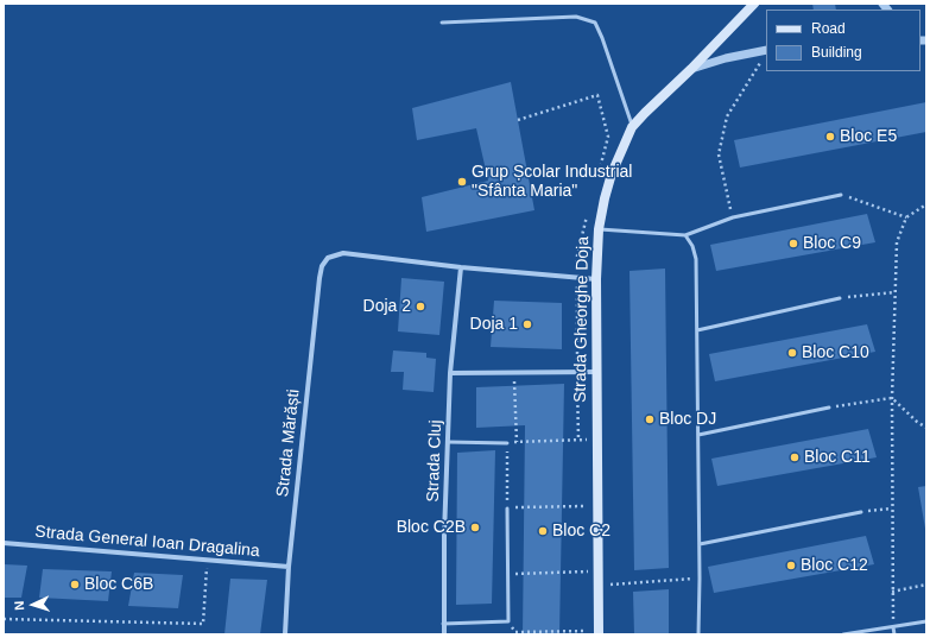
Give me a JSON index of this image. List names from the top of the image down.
{
  "streets": {
    "main road": ["Strada Gheorghe Doja"],
    "street": ["Strada Mărăști", "Strada Cluj", "Strada General Ioan Dragalina"]
  },
  "crossings": [
    ["Strada Mărăști", "Strada Cluj"],
    ["Strada Mărăști", "Strada General Ioan Dragalina"]
  ],
  "places": [
    "Bloc E5",
    "Grup Școlar Industrial \"Sfânta Maria\"",
    "Bloc C9",
    "Doja 2",
    "Doja 1",
    "Bloc C10",
    "Bloc DJ",
    "Bloc C11",
    "Bloc C2B",
    "Bloc C2",
    "Bloc C12",
    "Bloc C6B"
  ],
  "legend": ["Road", "Building"],
  "north": "left"
}
